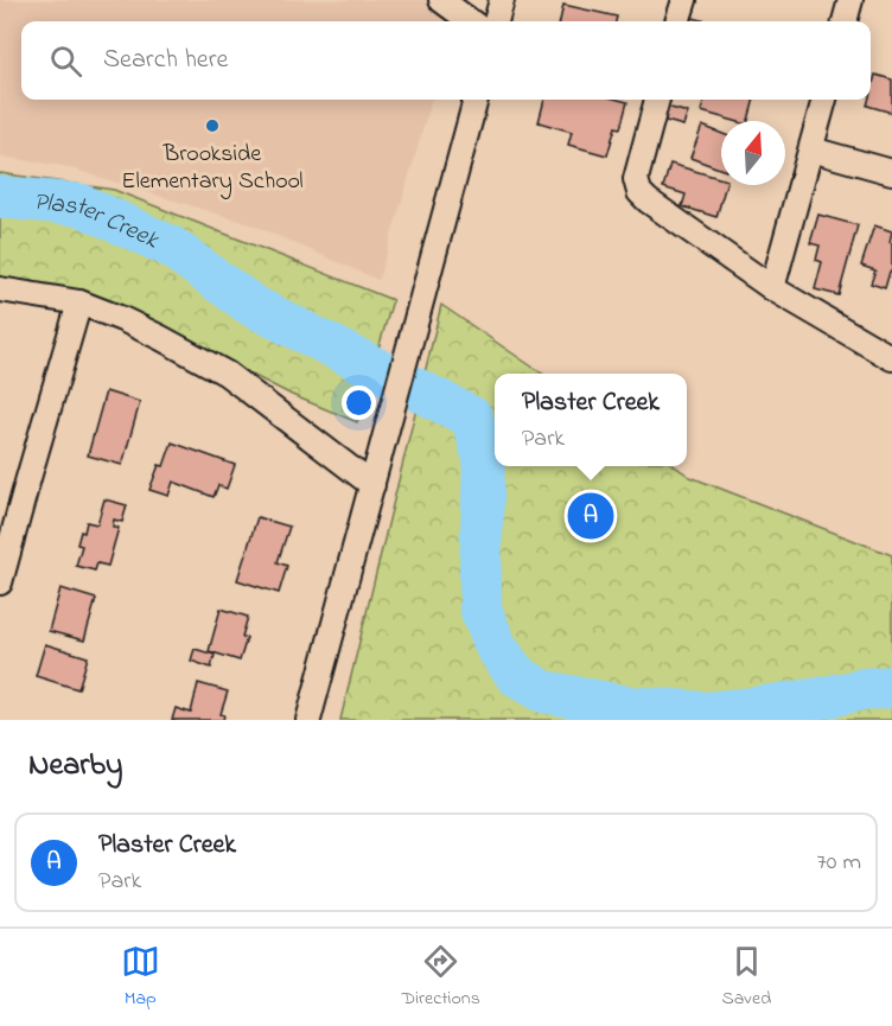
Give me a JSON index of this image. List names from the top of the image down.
{
  "water": ["Plaster Creek"],
  "places": ["Brookside Elementary School"],
  "north": "top",
  "page": {
    "search": "Search here",
    "popup": ["Plaster Creek", "Park"],
    "pins": "A",
    "heading": "Nearby",
    "list": [
      {
        "mark": "A",
        "name": "Plaster Creek",
        "note": "Park",
        "value": "70 m"
      }
    ],
    "nav": ["Map", "Directions", "Saved"]
  }
}
